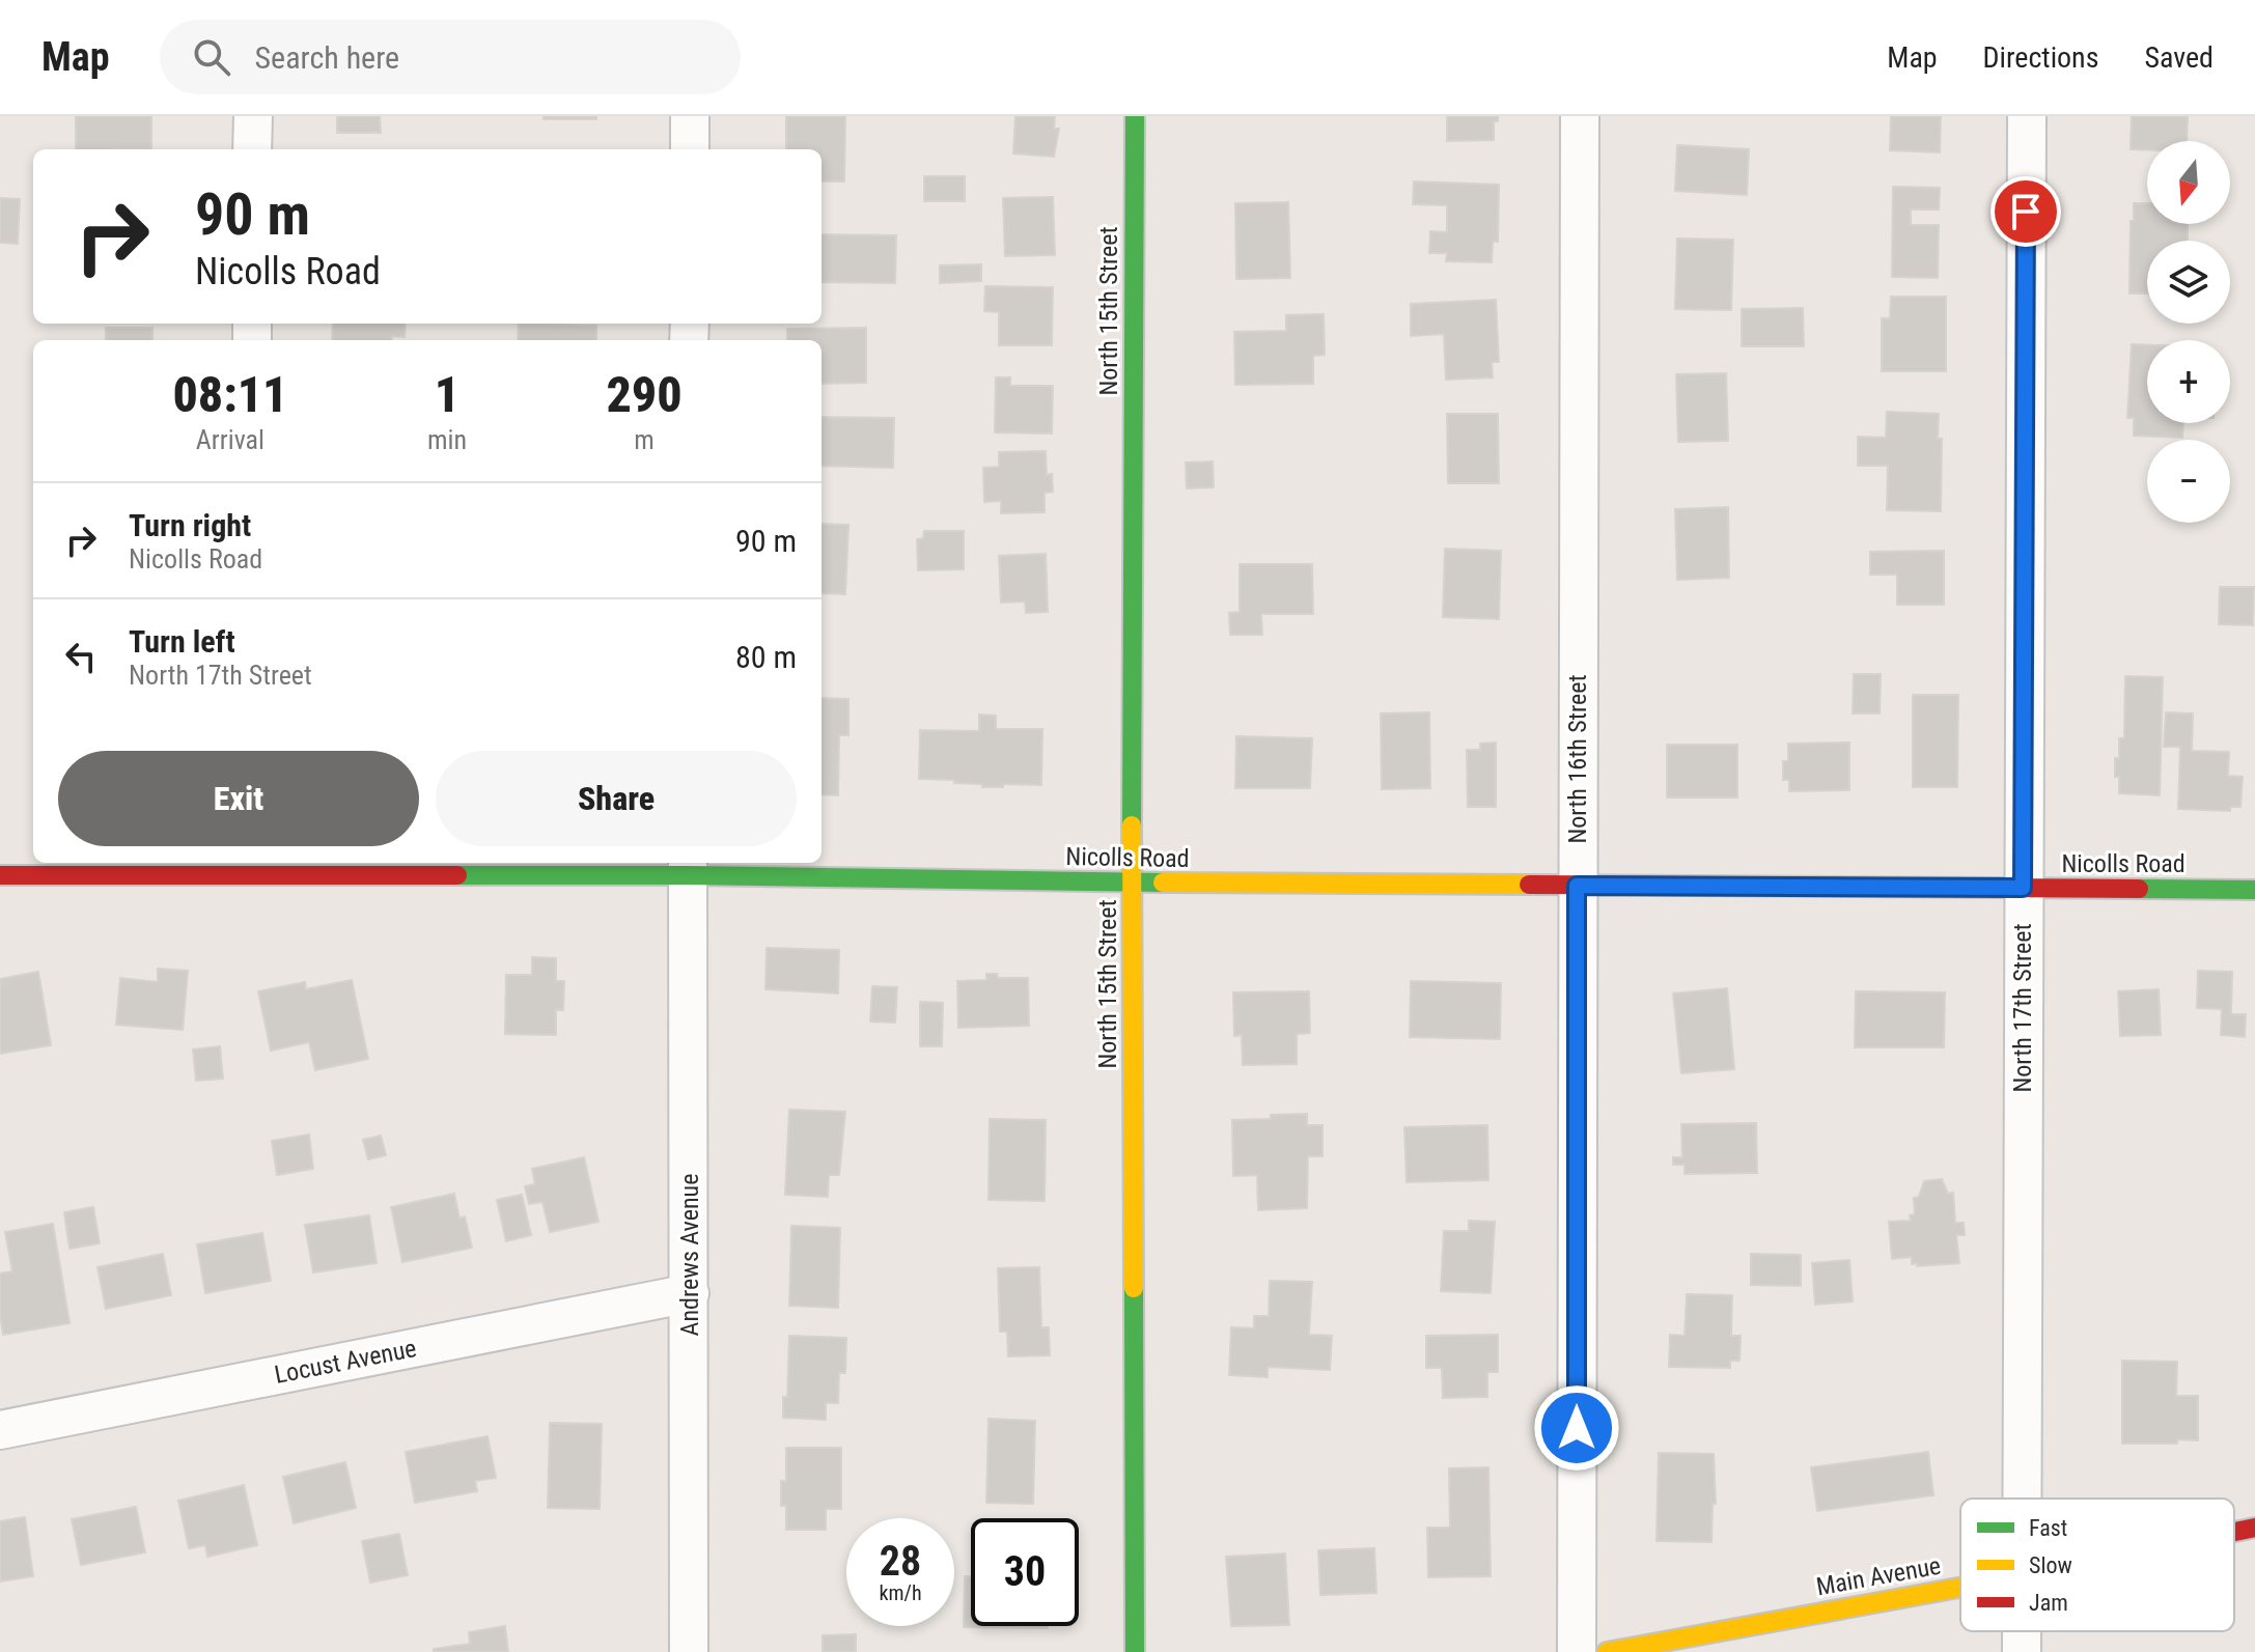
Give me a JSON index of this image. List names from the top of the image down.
{
  "streets": {
    "street": [
      "North 15th Street",
      "North 16th Street",
      "Nicolls Road",
      "North 17th Street",
      "Andrews Avenue",
      "Locust Avenue",
      "Main Avenue"
    ]
  },
  "crossings": [
    ["North 15th Street", "Nicolls Road"],
    ["North 16th Street", "Nicolls Road"],
    ["Nicolls Road", "North 17th Street"],
    ["Nicolls Road", "Andrews Avenue"],
    ["Andrews Avenue", "Locust Avenue"]
  ],
  "legend": ["Fast", "Slow", "Jam"],
  "north": "bottom",
  "page": {
    "header": "Map",
    "search": "Search here",
    "nav": ["Map", "Directions", "Saved"],
    "map_buttons": ["+", "−"],
    "turn": ["90 m", "Nicolls Road"],
    "eta": [
      "08:11",
      "Arrival",
      "1",
      "min",
      "290",
      "m"
    ],
    "list": [
      {
        "name": "Turn right",
        "note": "Nicolls Road",
        "value": "90 m"
      },
      {
        "name": "Turn left",
        "note": "North 17th Street",
        "value": "80 m"
      }
    ],
    "buttons": ["Exit", "Share"],
    "speed": "28 km/h",
    "limit": "30"
  }
}
